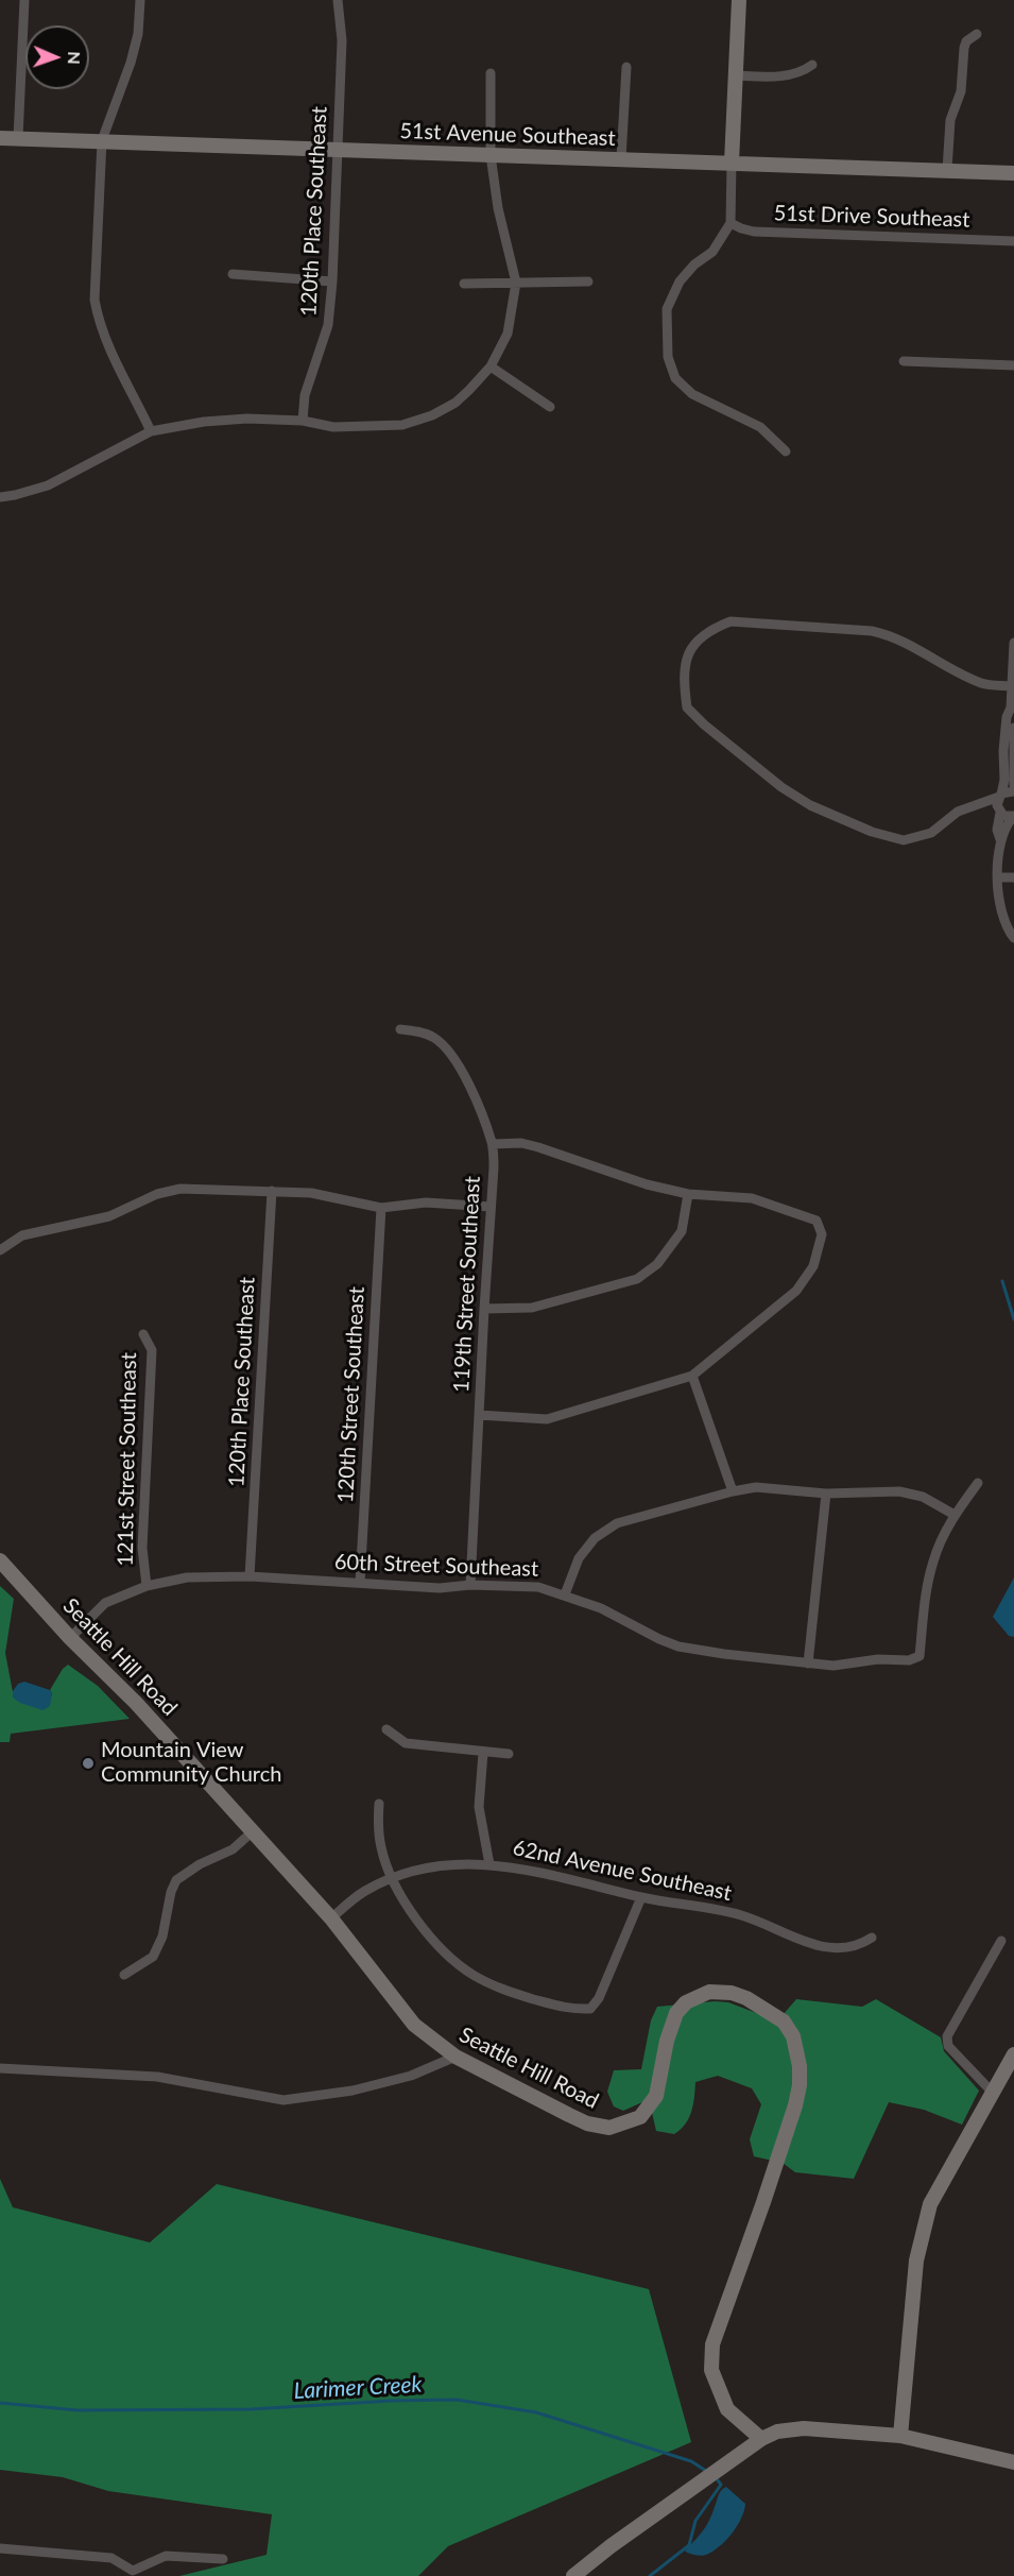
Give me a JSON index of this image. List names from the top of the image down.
{
  "streets": {
    "main road": ["51st Avenue Southeast", "Seattle Hill Road"],
    "street": [
      "120th Place Southeast",
      "51st Drive Southeast",
      "119th Street Southeast",
      "120th Street Southeast",
      "121st Street Southeast",
      "60th Street Southeast",
      "62nd Avenue Southeast"
    ]
  },
  "crossings": [
    ["51st Avenue Southeast", "120th Place Southeast"],
    ["120th Place Southeast", "60th Street Southeast"],
    ["119th Street Southeast", "60th Street Southeast"],
    ["120th Street Southeast", "60th Street Southeast"],
    ["121st Street Southeast", "60th Street Southeast"],
    ["60th Street Southeast", "Seattle Hill Road"],
    ["Seattle Hill Road", "62nd Avenue Southeast"]
  ],
  "water": ["Larimer Creek"],
  "places": ["Mountain View Community Church"],
  "north": "right"
}
